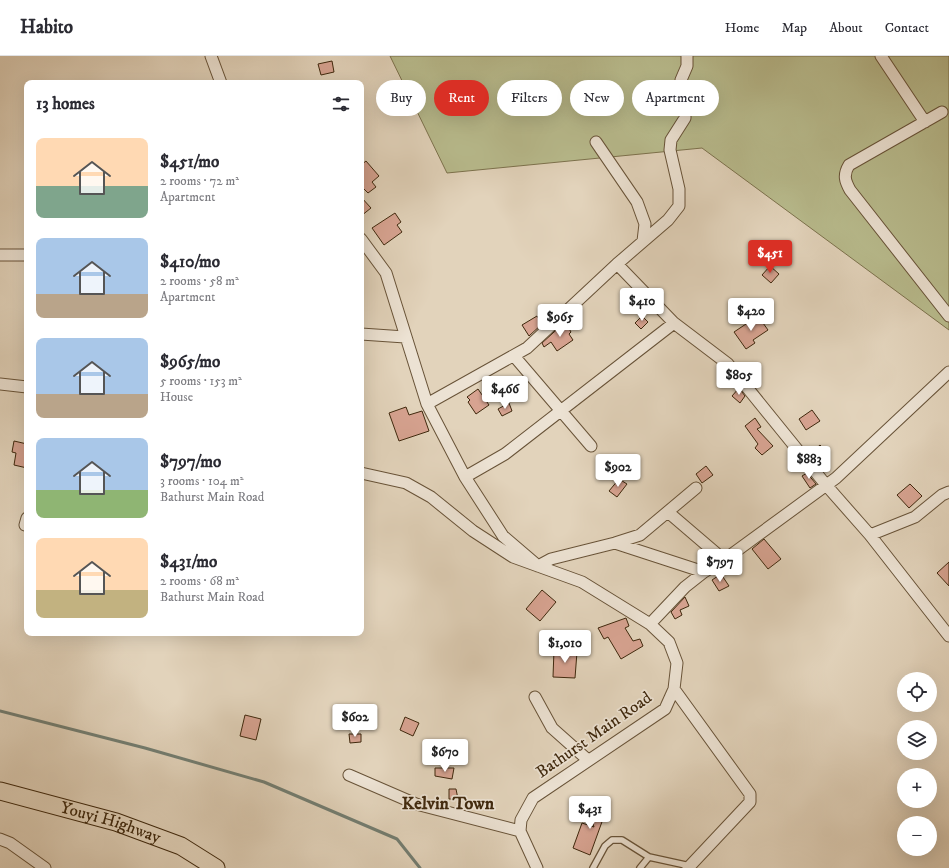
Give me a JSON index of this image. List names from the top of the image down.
{
  "streets": {
    "main road": ["Youyi Highway"],
    "street": ["Bathurst Main Road"]
  },
  "districts": ["Kelvin Town"],
  "page": {
    "header": "Habito",
    "nav": [
      "Home",
      "Map",
      "About",
      "Contact"
    ],
    "chip": [
      "Buy",
      "Rent",
      "Filters",
      "New",
      "Apartment"
    ],
    "heading": "13 homes",
    "list": [
      {
        "name": "$451/mo",
        "note": "2 rooms · 72 m² · Apartment"
      },
      {
        "name": "$410/mo",
        "note": "2 rooms · 58 m² · Apartment"
      },
      {
        "name": "$965/mo",
        "note": "5 rooms · 153 m² · House"
      },
      {
        "name": "$797/mo",
        "note": "3 rooms · 104 m² · Bathurst Main Road"
      },
      {
        "name": "$431/mo",
        "note": "2 rooms · 68 m² · Bathurst Main Road"
      }
    ],
    "price": [
      "$451",
      "$410",
      "$420",
      "$965",
      "$805",
      "$466",
      "$883",
      "$902",
      "$797",
      "$1,010",
      "$602",
      "$670",
      "$431"
    ],
    "map_buttons": ["+", "−"]
  }
}
